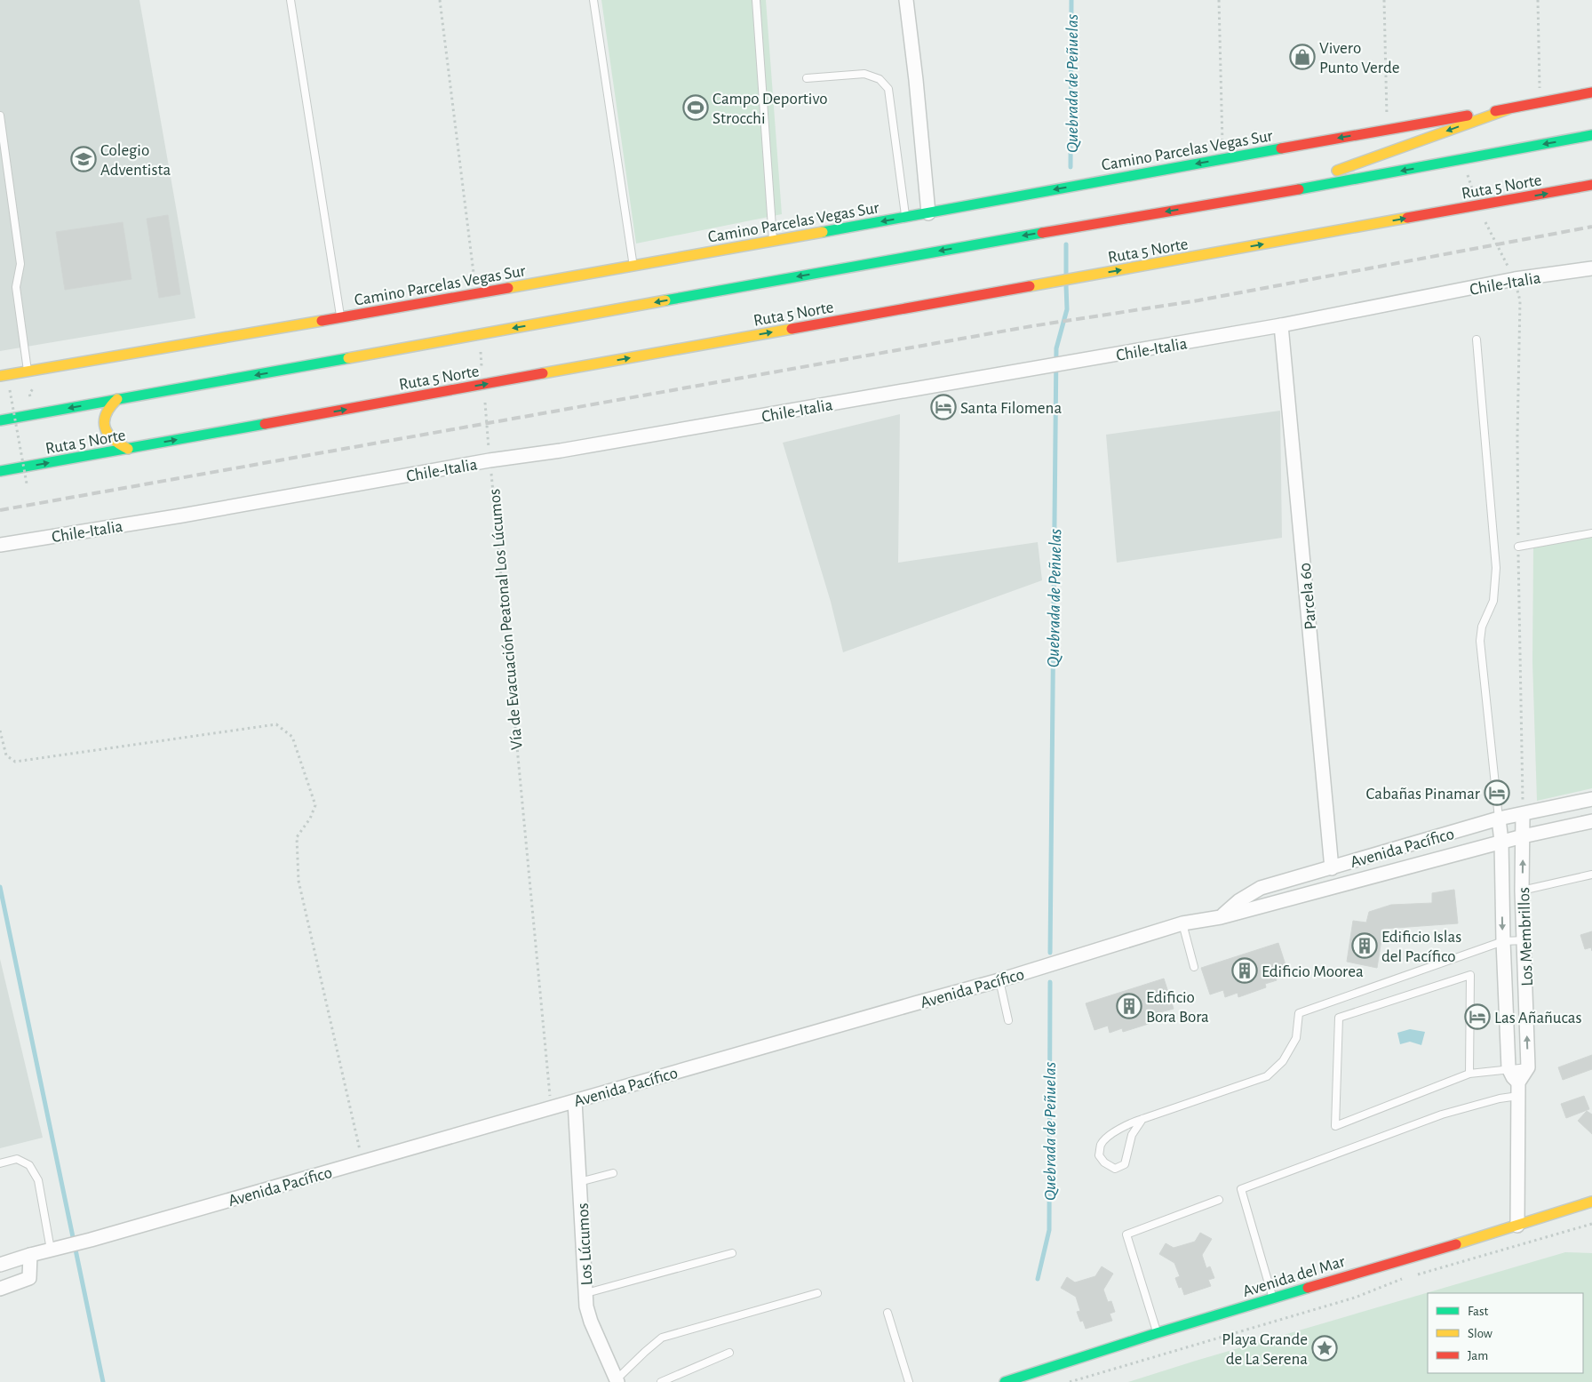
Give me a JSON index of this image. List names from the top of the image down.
{
  "streets": {
    "main road": ["Camino Parcelas Vegas Sur", "Ruta 5 Norte", "Avenida del Mar"],
    "street": [
      "Chile-Italia",
      "Parcela 60",
      "Avenida Pacífico",
      "Los Membrillos",
      "Los Lúcumos"
    ],
    "path": ["Vía de Evacuación Peatonal Los Lúcumos"]
  },
  "crossings": [
    ["Ruta 5 Norte", "Vía de Evacuación Peatonal Los Lúcumos"],
    ["Chile-Italia", "Parcela 60"],
    ["Chile-Italia", "Vía de Evacuación Peatonal Los Lúcumos"],
    ["Parcela 60", "Avenida Pacífico"],
    ["Vía de Evacuación Peatonal Los Lúcumos", "Avenida Pacífico"],
    ["Avenida Pacífico", "Los Membrillos"],
    ["Avenida Pacífico", "Los Lúcumos"]
  ],
  "one_way": ["Camino Parcelas Vegas Sur"],
  "water": ["Quebrada de Peñuelas"],
  "places": {
    "shop": ["Vivero Punto Verde"],
    "sports": ["Campo Deportivo Strocchi"],
    "school or university": ["Colegio Adventista"],
    "hotel": ["Santa Filomena", "Cabañas Pinamar", "Las Añañucas"],
    "building": ["Edificio Islas del Pacífico", "Edificio Moorea", "Edificio Bora Bora"],
    "place": ["Playa Grande de La Serena"]
  },
  "legend": ["Fast", "Slow", "Jam"]
}
